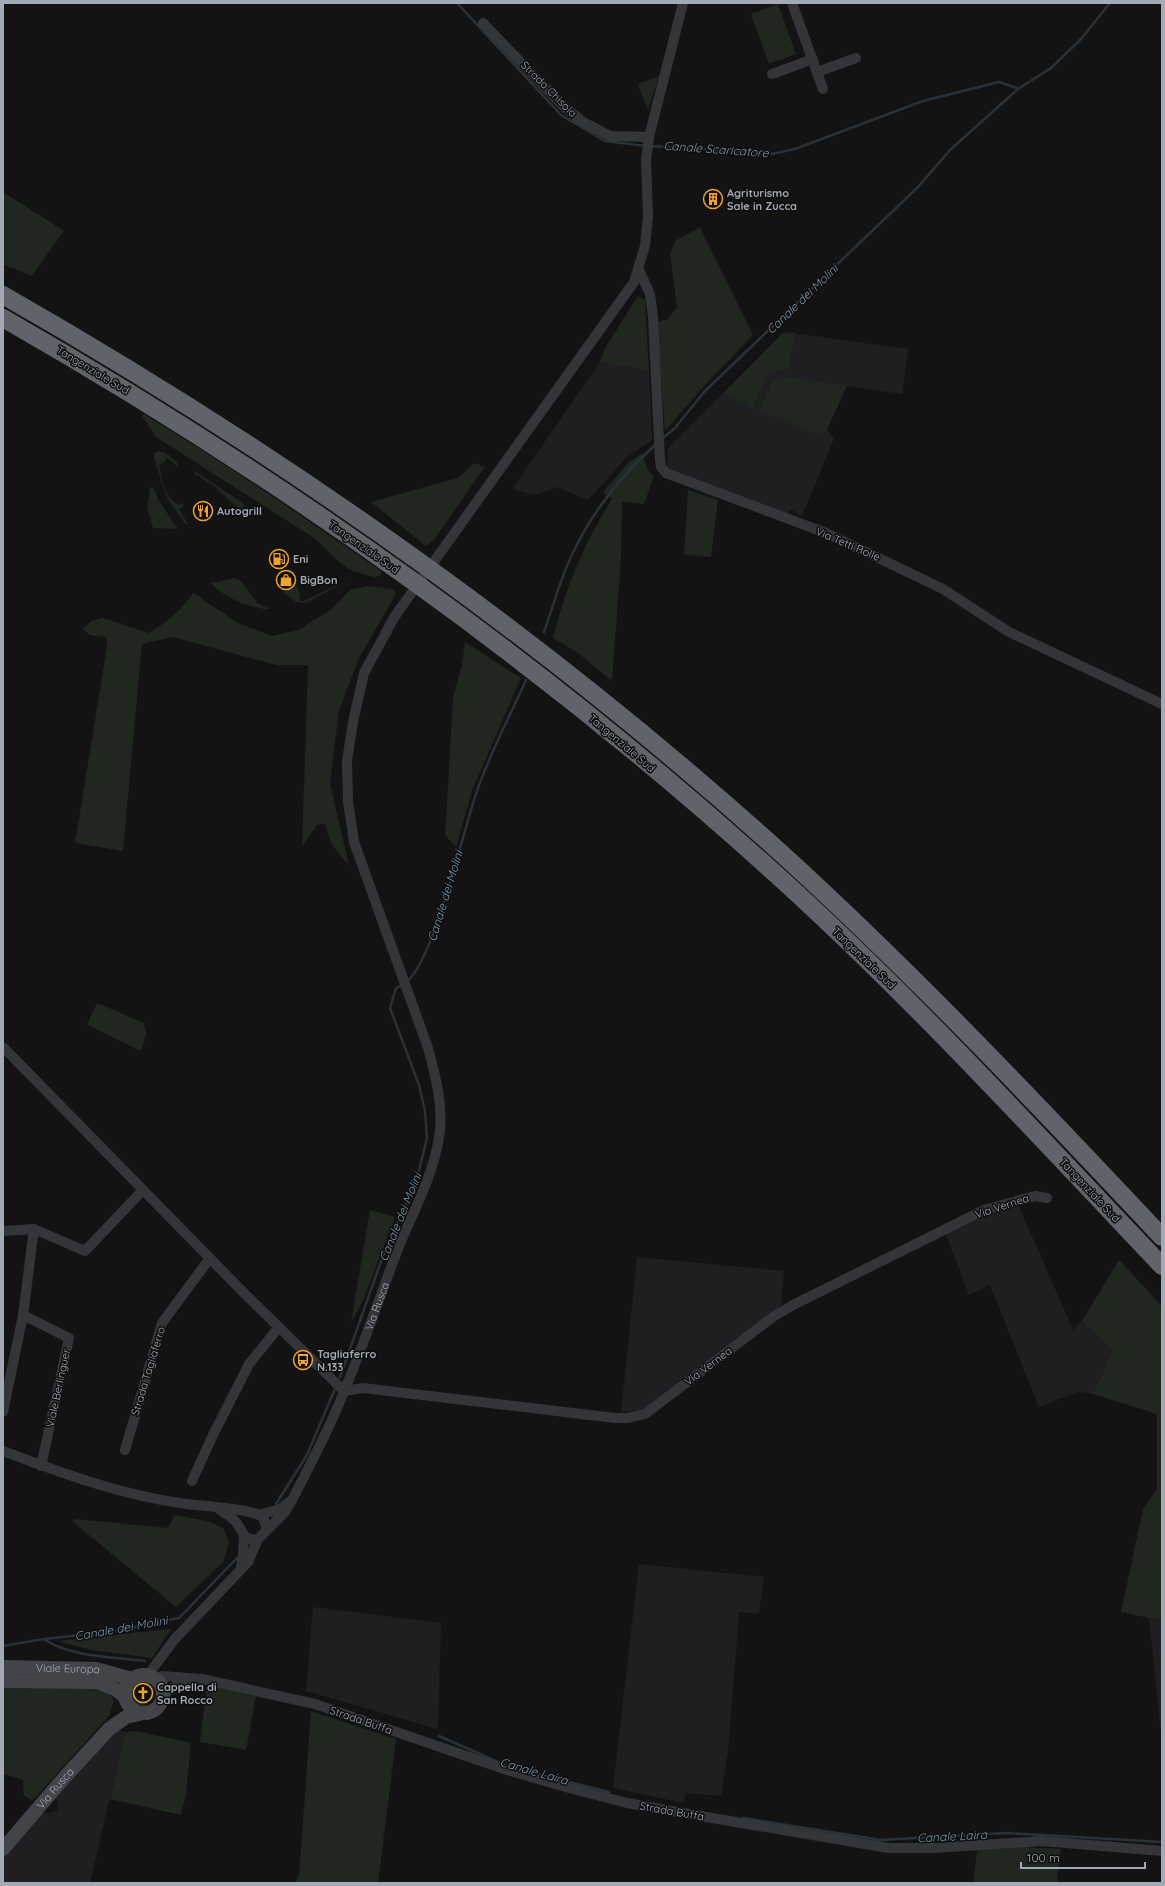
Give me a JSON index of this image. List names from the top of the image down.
{
  "streets": {
    "highway": ["Tangenziale Sud"],
    "street": [
      "Strada Chisola",
      "Via Tetti Rolle",
      "Via Vernea",
      "Via Rusca",
      "Strada Tagliaferro",
      "Viale Berlinguer",
      "Viale Europa",
      "Strada Buffa"
    ]
  },
  "crossings": [
    ["Strada Chisola", "Via Rusca"],
    ["Via Tetti Rolle", "Via Rusca"],
    ["Via Vernea", "Via Rusca"],
    ["Via Rusca", "Viale Europa"],
    ["Via Rusca", "Strada Buffa"],
    ["Viale Europa", "Strada Buffa"]
  ],
  "water": ["Canale Scaricatore", "Canale dei Molini", "Canale Laira"],
  "places": {
    "building": ["Agriturismo Sale in Zucca"],
    "restaurant": ["Autogrill"],
    "fuel station": ["Eni"],
    "shop": ["BigBon"],
    "bus stop": ["Tagliaferro N.133"],
    "church": ["Cappella di San Rocco"]
  },
  "scale_bar": "100 m"
}
